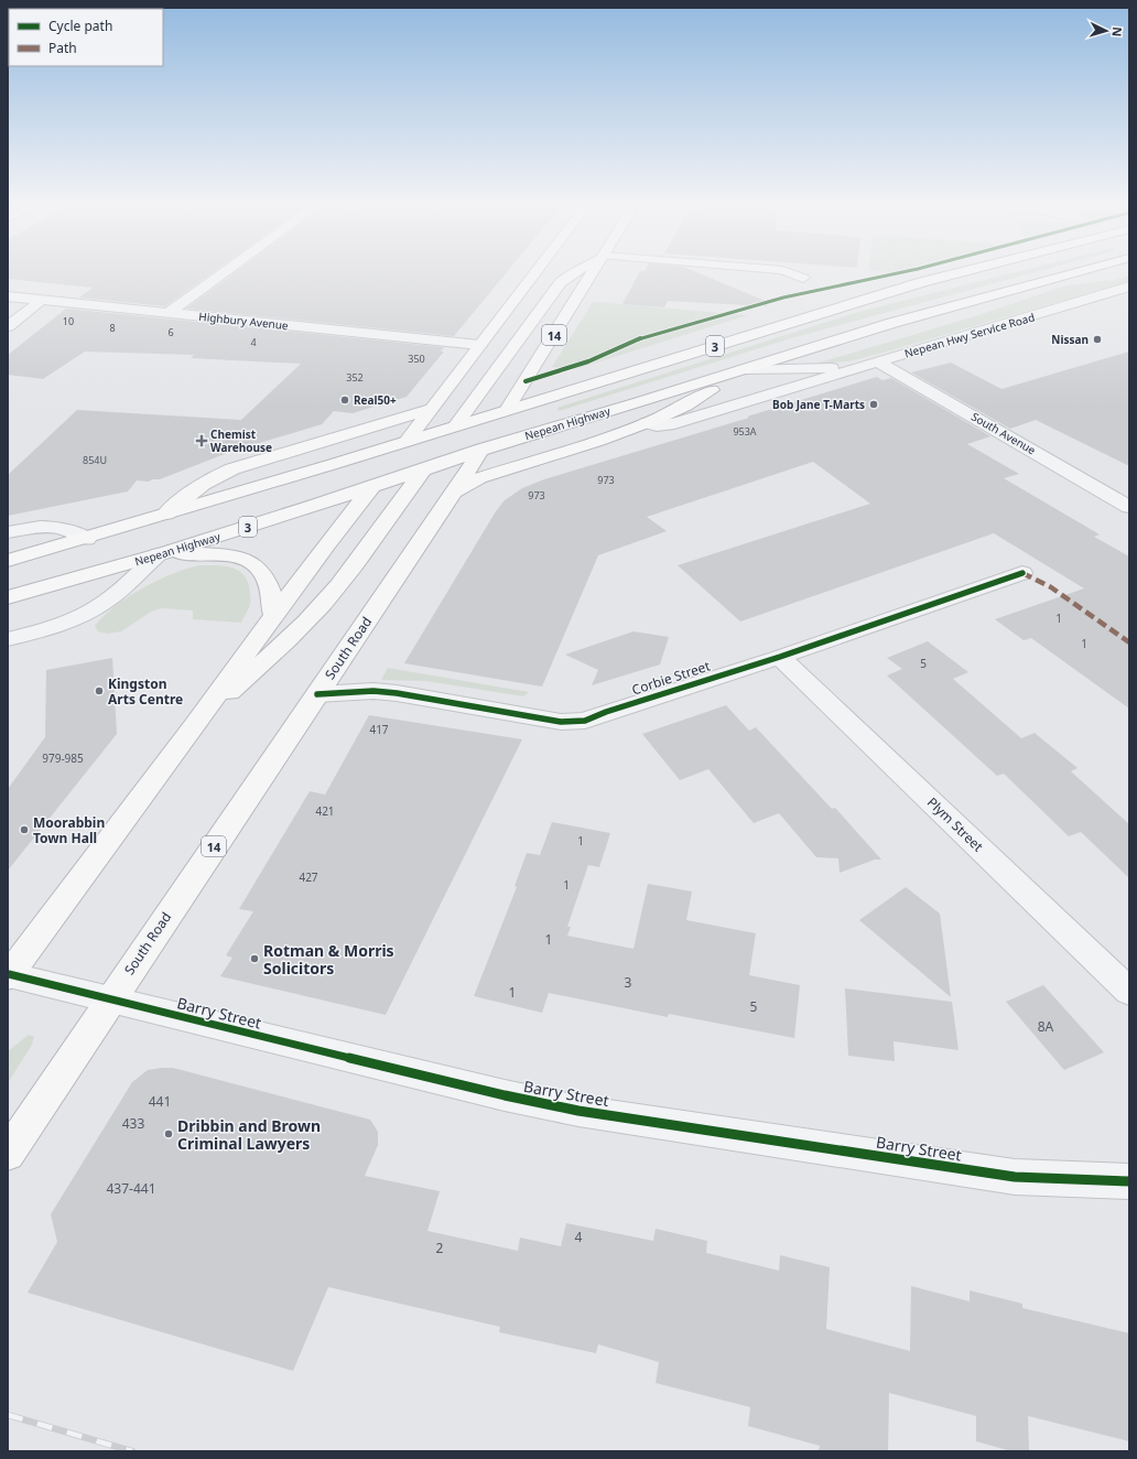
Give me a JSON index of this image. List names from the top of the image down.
{
  "streets": {
    "main road": [
      "14",
      "3",
      "Nepean Highway",
      "South Road"
    ],
    "street": [
      "Highbury Avenue",
      "Nepean Hwy Service Road",
      "South Avenue",
      "Corbie Street",
      "Plym Street",
      "Barry Street"
    ]
  },
  "crossings": [
    ["Nepean Hwy Service Road", "Nepean Highway"],
    ["Nepean Hwy Service Road", "South Avenue"],
    ["3", "South Road"],
    ["Nepean Highway", "South Road"],
    ["South Road", "Corbie Street"],
    ["South Road", "Barry Street"],
    ["Corbie Street", "Plym Street"]
  ],
  "places": {
    "other": [
      "Nissan",
      "Real50+",
      "Bob Jane T-Marts",
      "Kingston Arts Centre",
      "Moorabbin Town Hall",
      "Rotman & Morris Solicitors",
      "Dribbin and Brown Criminal Lawyers"
    ],
    "health": ["Chemist Warehouse"]
  },
  "house_numbers": [
    "10",
    "8",
    "6",
    "4",
    "350",
    "352",
    "953A",
    "854U",
    "973",
    "973",
    "1",
    "1",
    "5",
    "417",
    "979-985",
    "421",
    "1",
    "427",
    "1",
    "1",
    "3",
    "1",
    "5",
    "8A",
    "441",
    "433",
    "437-441",
    "4",
    "2"
  ],
  "legend": ["Cycle path", "Path"],
  "north": "right"
}
